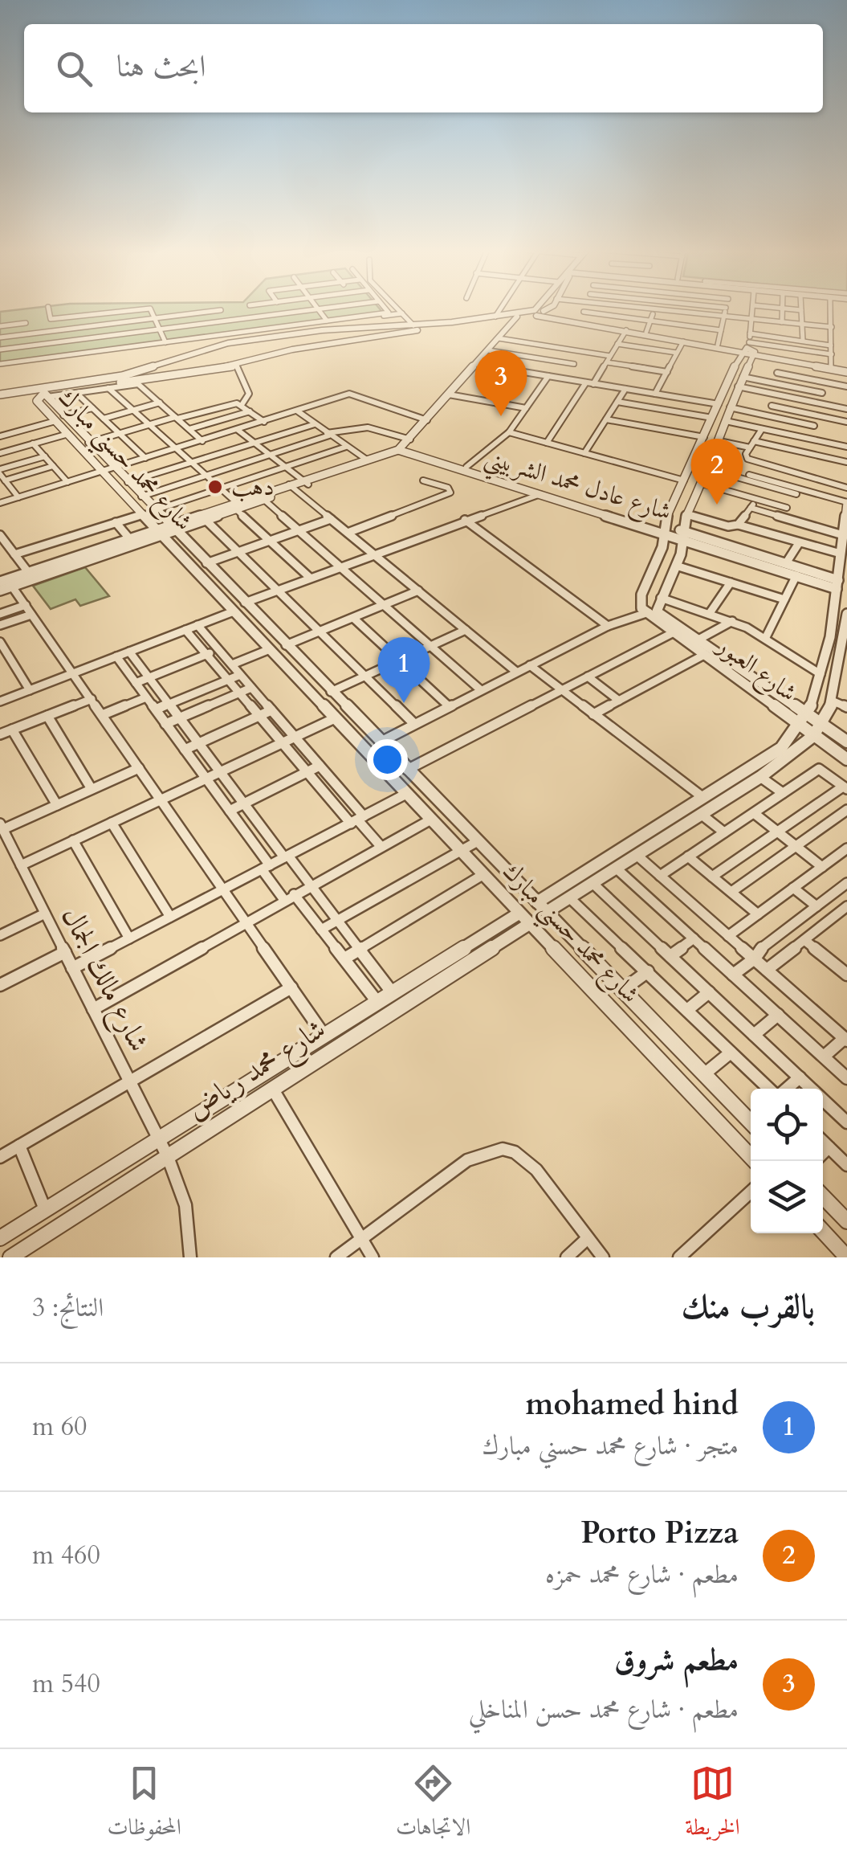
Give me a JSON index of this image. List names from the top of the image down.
{
  "streets": {
    "street": [
      "شارع محمد حسني مبارك",
      "شارع عادل محمد الشربيني",
      "شارع العبور",
      "شارع مالك الجمال",
      "شارع محمد رياض"
    ]
  },
  "crossings": [
    ["شارع محمد حسني مبارك", "شارع محمد رياض"],
    ["شارع مالك الجمال", "شارع محمد رياض"]
  ],
  "places": ["دهب"],
  "page": {
    "search": "ابحث هنا",
    "pins": ["3", "2", "1"],
    "heading": ["بالقرب منك", "النتائج: 3"],
    "list": [
      {
        "mark": "1",
        "name": "mohamed hind",
        "note": "متجر · شارع محمد حسني مبارك",
        "value": "60 m"
      },
      {
        "mark": "2",
        "name": "Porto Pizza",
        "note": "مطعم · شارع محمد حمزه",
        "value": "460 m"
      },
      {
        "mark": "3",
        "name": "مطعم شروق",
        "note": "مطعم · شارع محمد حسن المناخلي",
        "value": "540 m"
      }
    ],
    "nav": ["الخريطة", "الاتجاهات", "المحفوظات"]
  }
}
